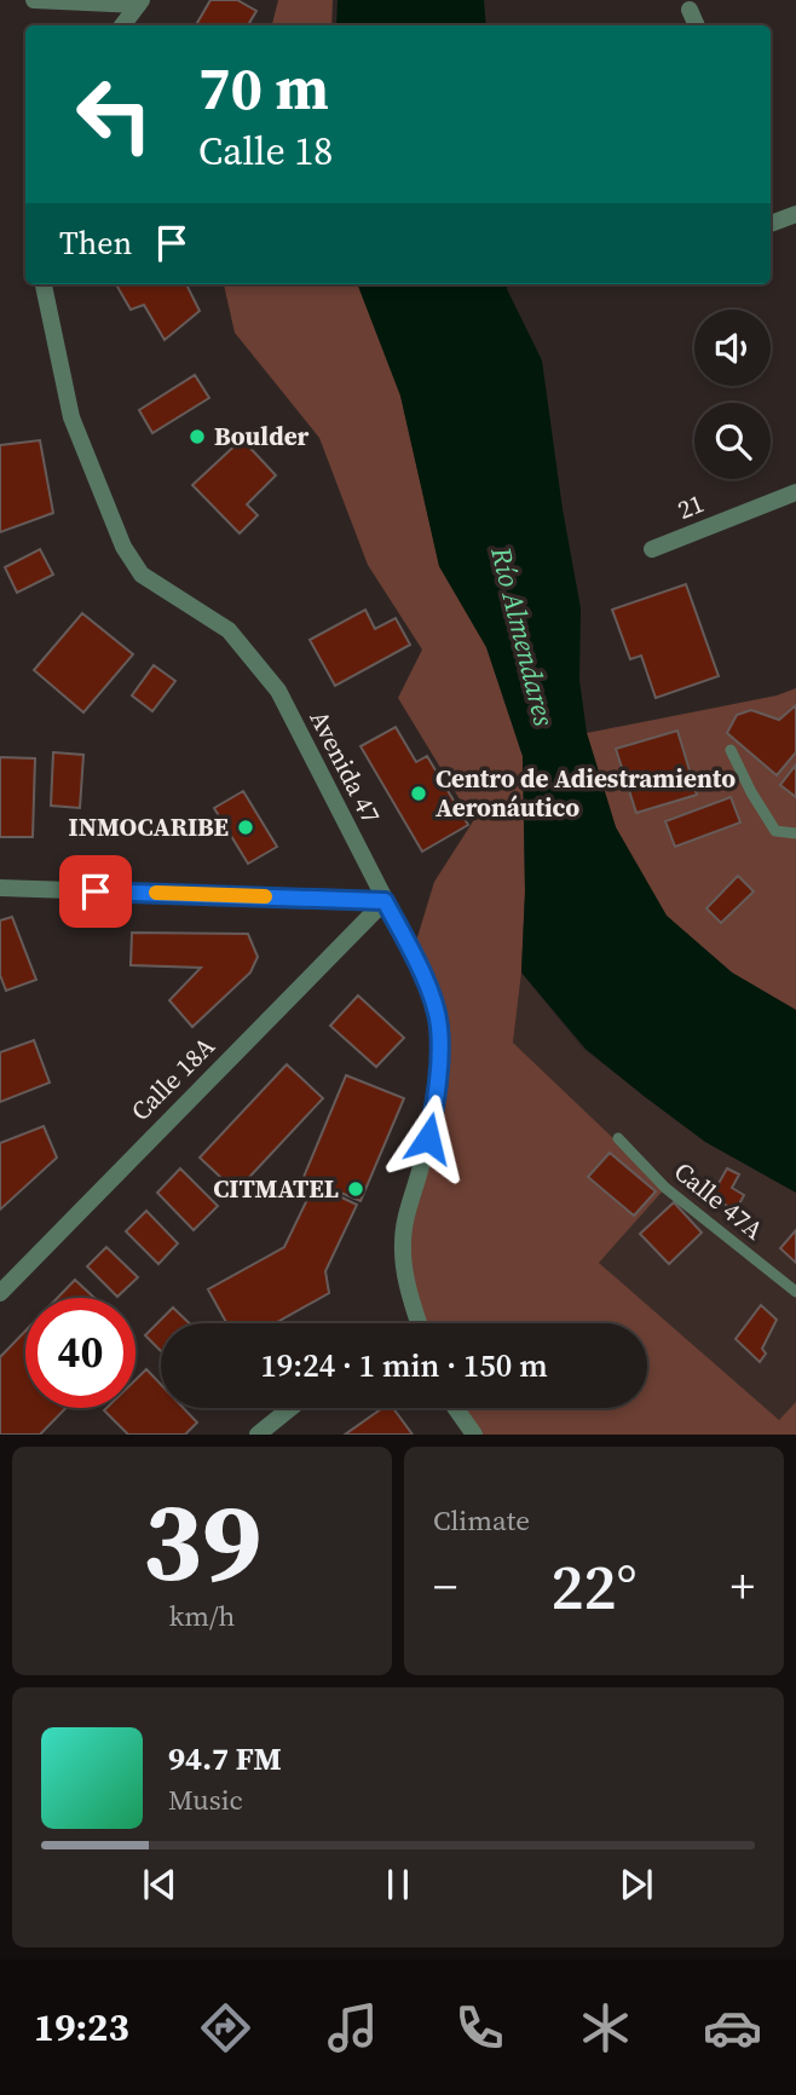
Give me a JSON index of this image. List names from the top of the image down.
{
  "streets": {
    "street": ["21", "Avenida 47", "Calle 18A"],
    "lane": ["Calle 47A"]
  },
  "crossings": [
    ["Avenida 47", "Calle 18A"]
  ],
  "water": ["Río Almendares"],
  "places": [
    "Boulder",
    "Centro de Adiestramiento Aeronáutico",
    "INMOCARIBE",
    "CITMATEL"
  ],
  "page": {
    "turn": ["70 m", "Calle 18"],
    "then": "Then",
    "limit": "40",
    "trip": "19:24 · 1 min · 150 m",
    "tile": [
      ["39", "km/h"],
      "Climate"
    ],
    "heat": ["−", "22°", "+"],
    "song": ["94.7 FM", "Music"],
    "tabs": "19:23"
  }
}
